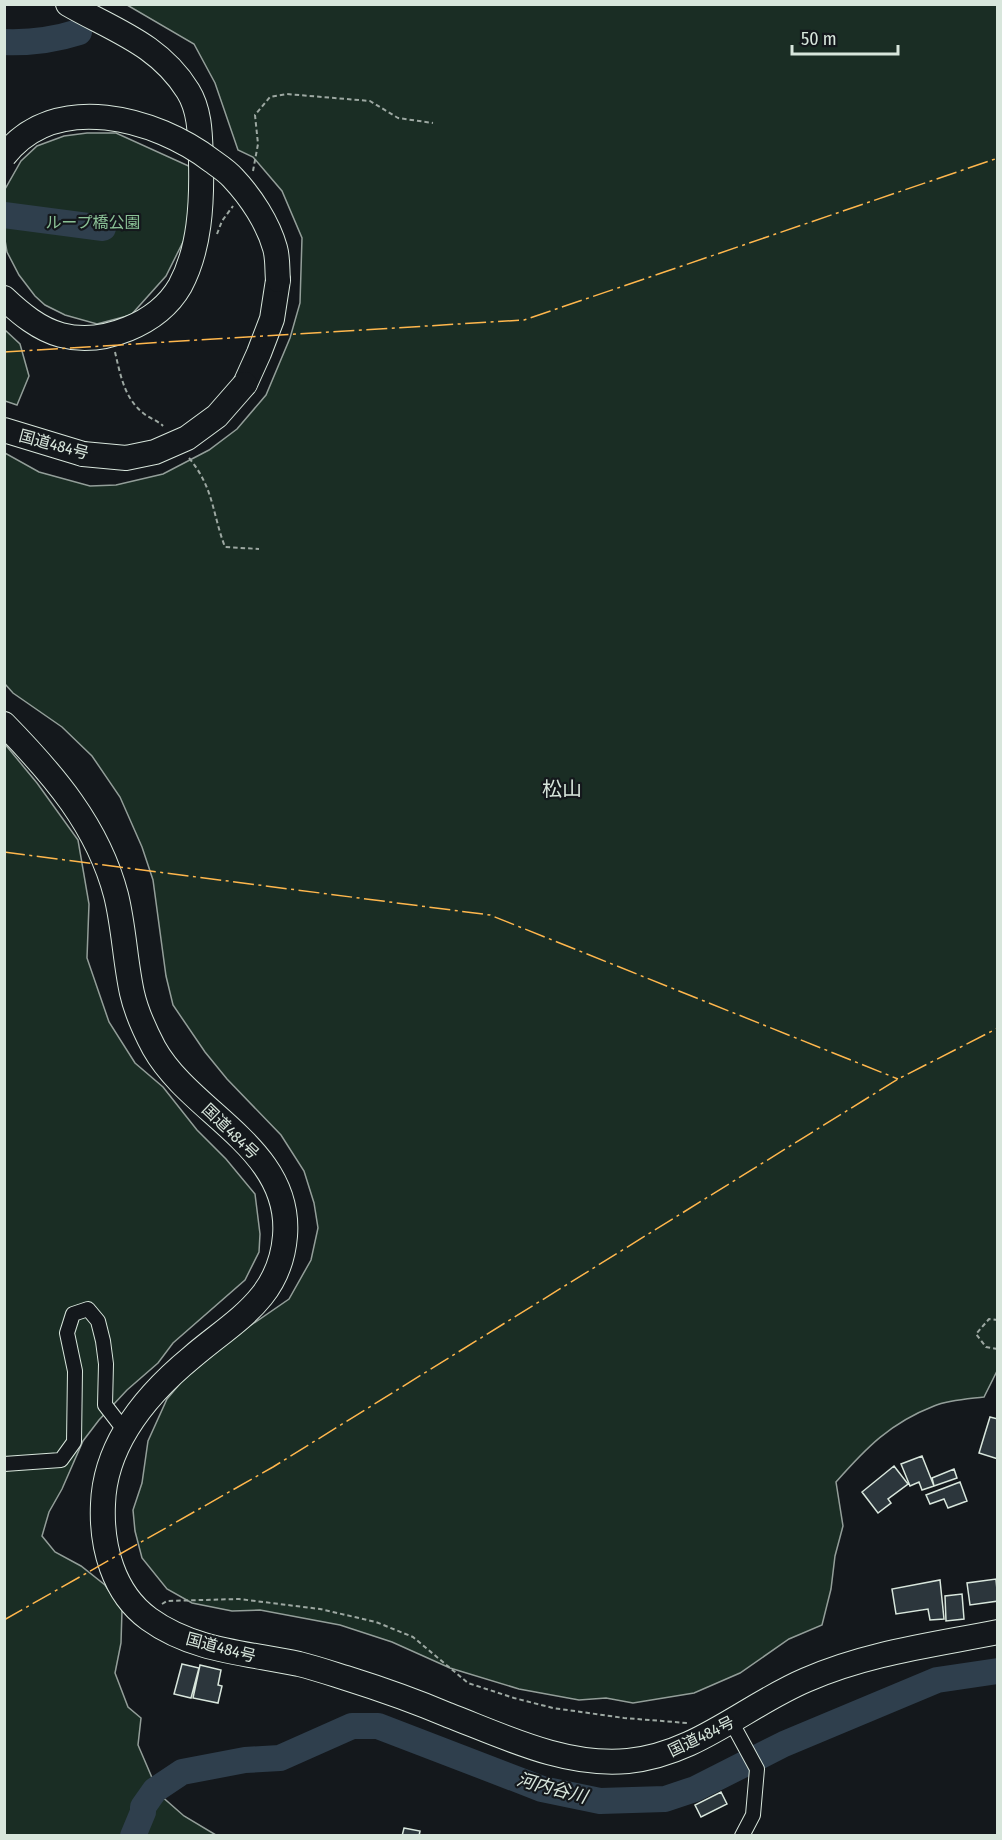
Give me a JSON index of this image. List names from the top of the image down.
{
  "streets": {
    "highway": ["国道484号"]
  },
  "districts": ["松山"],
  "water": ["河内谷川"],
  "parks": ["ループ橋公園"],
  "scale_bar": "50 m"
}
